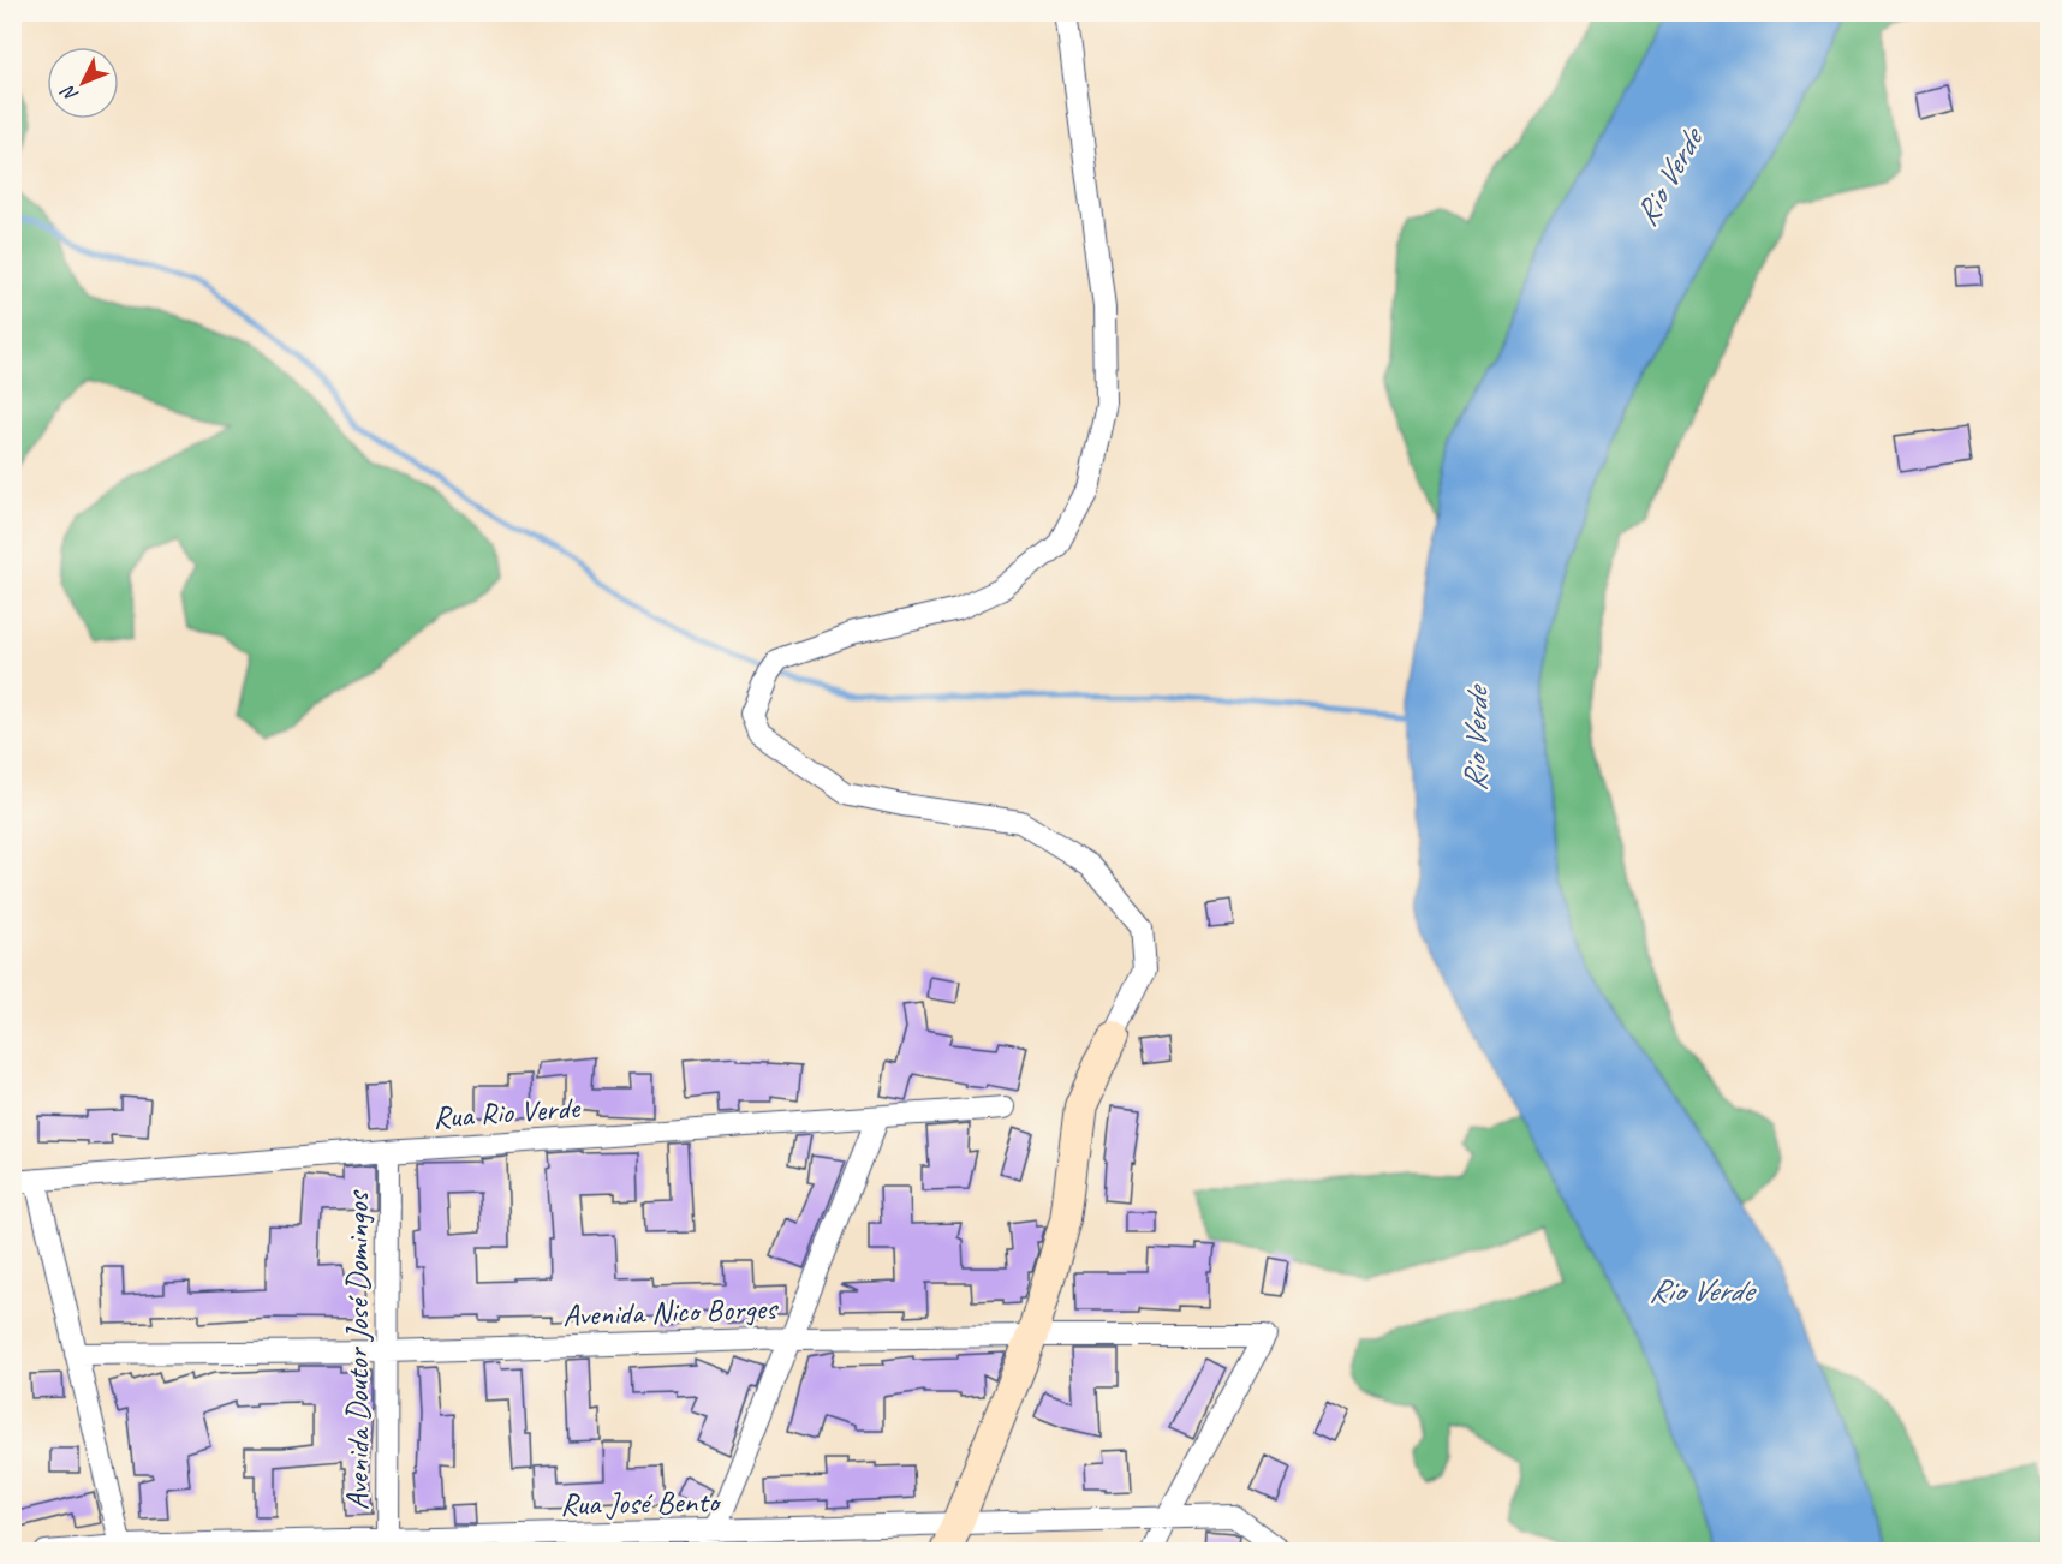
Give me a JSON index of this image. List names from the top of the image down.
{
  "streets": {
    "street": [
      "Rua Rio Verde",
      "Avenida Nico Borges",
      "Avenida Doutor José Domingos",
      "Rua José Bento"
    ]
  },
  "crossings": [
    ["Rua Rio Verde", "Avenida Doutor José Domingos"],
    ["Avenida Nico Borges", "Avenida Doutor José Domingos"],
    ["Avenida Nico Borges", "Rua José Bento"],
    ["Avenida Doutor José Domingos", "Rua José Bento"]
  ],
  "water": ["Rio Verde"],
  "north": "bottom left"
}
